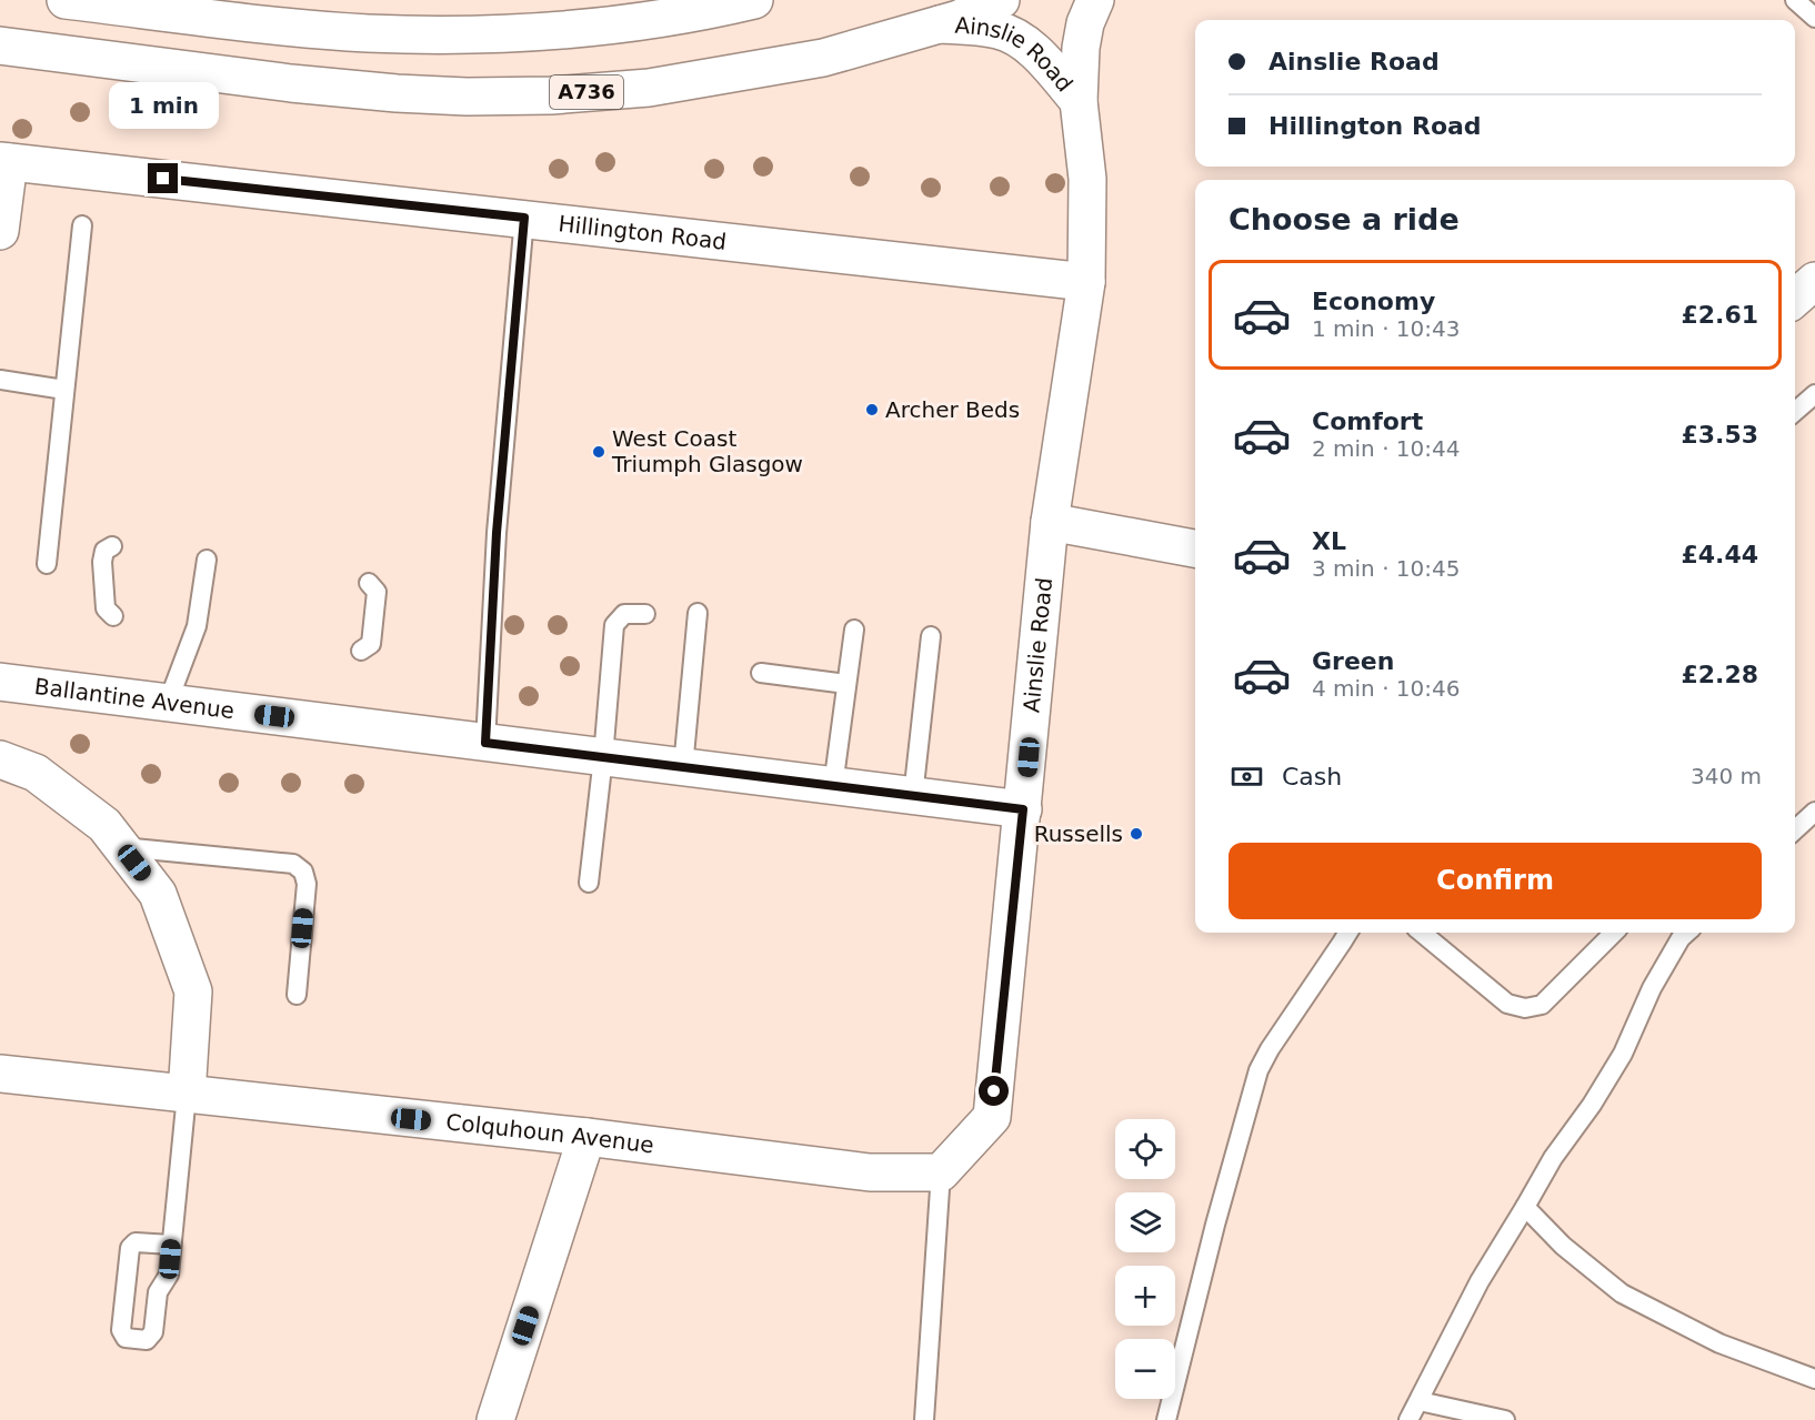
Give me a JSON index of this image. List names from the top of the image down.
{
  "streets": {
    "street": [
      "Ainslie Road",
      "A736",
      "Hillington Road",
      "Ballantine Avenue",
      "Colquhoun Avenue"
    ]
  },
  "crossings": [
    ["Ainslie Road", "A736"],
    ["Ainslie Road", "Hillington Road"],
    ["Ainslie Road", "Ballantine Avenue"],
    ["Ainslie Road", "Colquhoun Avenue"]
  ],
  "places": ["Archer Beds", "West Coast Triumph Glasgow", "Russells"],
  "page": {
    "banner": ["Ainslie Road", "Hillington Road"],
    "bubble": "1 min",
    "heading": "Choose a ride",
    "list": [
      {
        "name": "Economy",
        "note": "1 min · 10:43",
        "value": "£2.61"
      },
      {
        "name": "Comfort",
        "note": "2 min · 10:44",
        "value": "£3.53"
      },
      {
        "name": "XL",
        "note": "3 min · 10:45",
        "value": "£4.44"
      },
      {
        "name": "Green",
        "note": "4 min · 10:46",
        "value": "£2.28"
      }
    ],
    "pay": ["Cash", "340 m"],
    "buttons": "Confirm",
    "map_buttons": ["+", "−"]
  }
}
